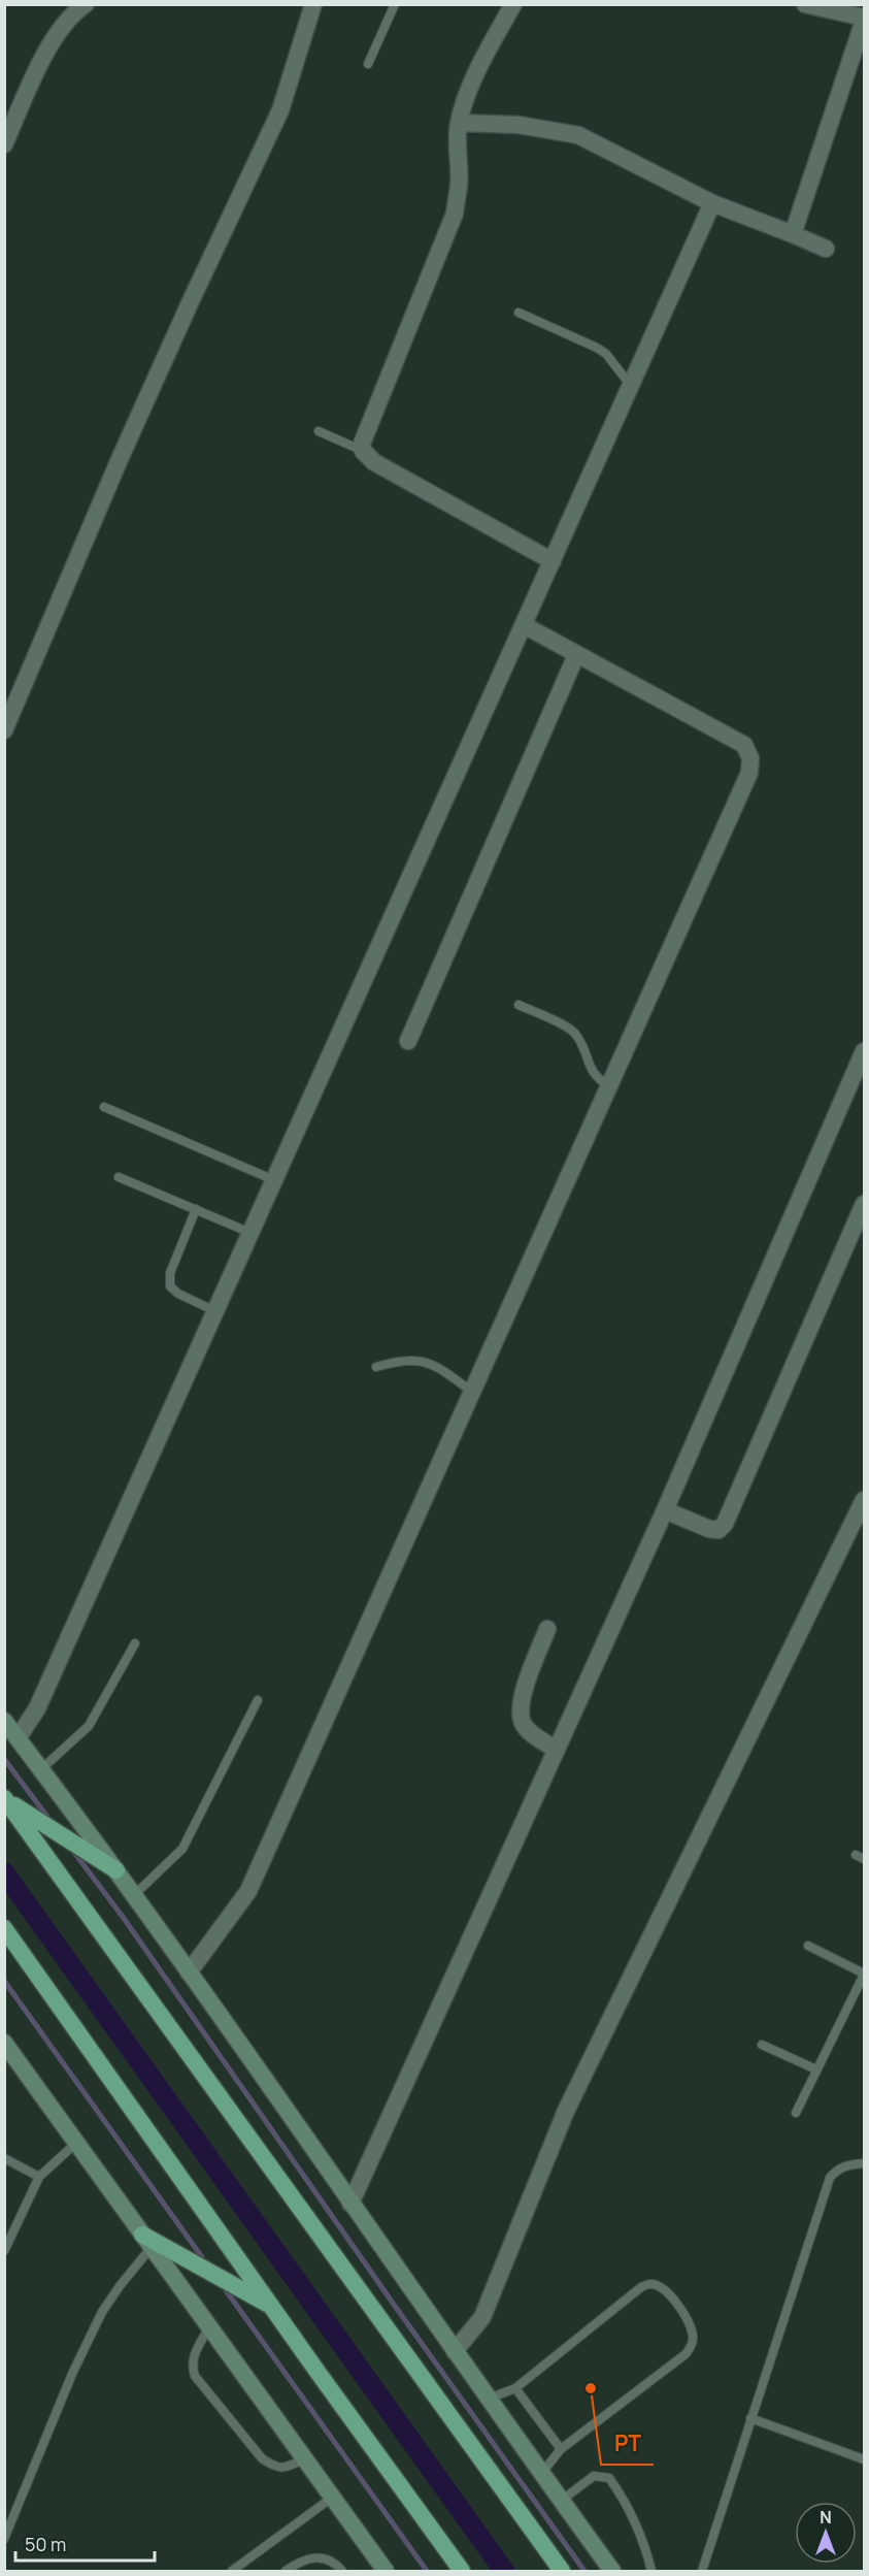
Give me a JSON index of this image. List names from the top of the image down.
{
  "places": ["PT"],
  "scale_bar": "50 m",
  "north": "top"
}
